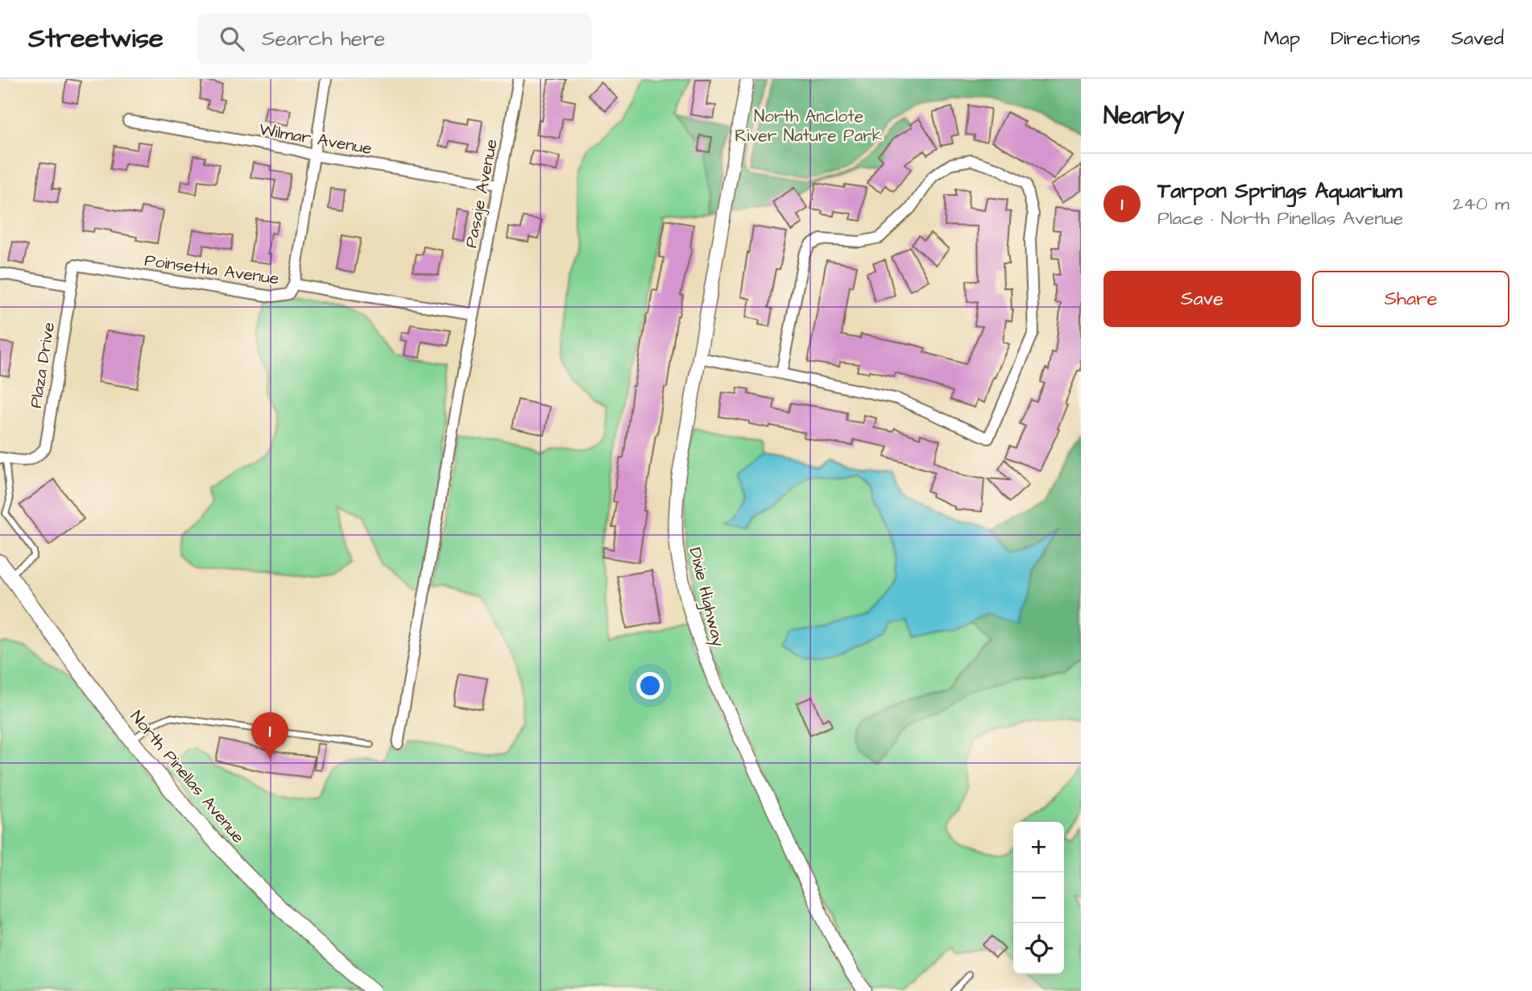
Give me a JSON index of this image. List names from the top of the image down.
{
  "streets": {
    "main road": ["North Pinellas Avenue"],
    "street": [
      "Wilmar Avenue",
      "Pasaje Avenue",
      "Poinsettia Avenue",
      "Plaza Drive",
      "Dixie Highway"
    ]
  },
  "crossings": [
    ["Wilmar Avenue", "Pasaje Avenue"],
    ["Pasaje Avenue", "Poinsettia Avenue"],
    ["Poinsettia Avenue", "Plaza Drive"]
  ],
  "parks": ["North Anclote River Nature Park"],
  "page": {
    "header": "Streetwise",
    "search": "Search here",
    "nav": ["Map", "Directions", "Saved"],
    "heading": "Nearby",
    "list": [
      {
        "mark": "1",
        "name": "Tarpon Springs Aquarium",
        "note": "Place · North Pinellas Avenue",
        "value": "240 m"
      }
    ],
    "buttons": ["Save", "Share"],
    "pins": "1",
    "map_buttons": ["+", "−"]
  }
}
